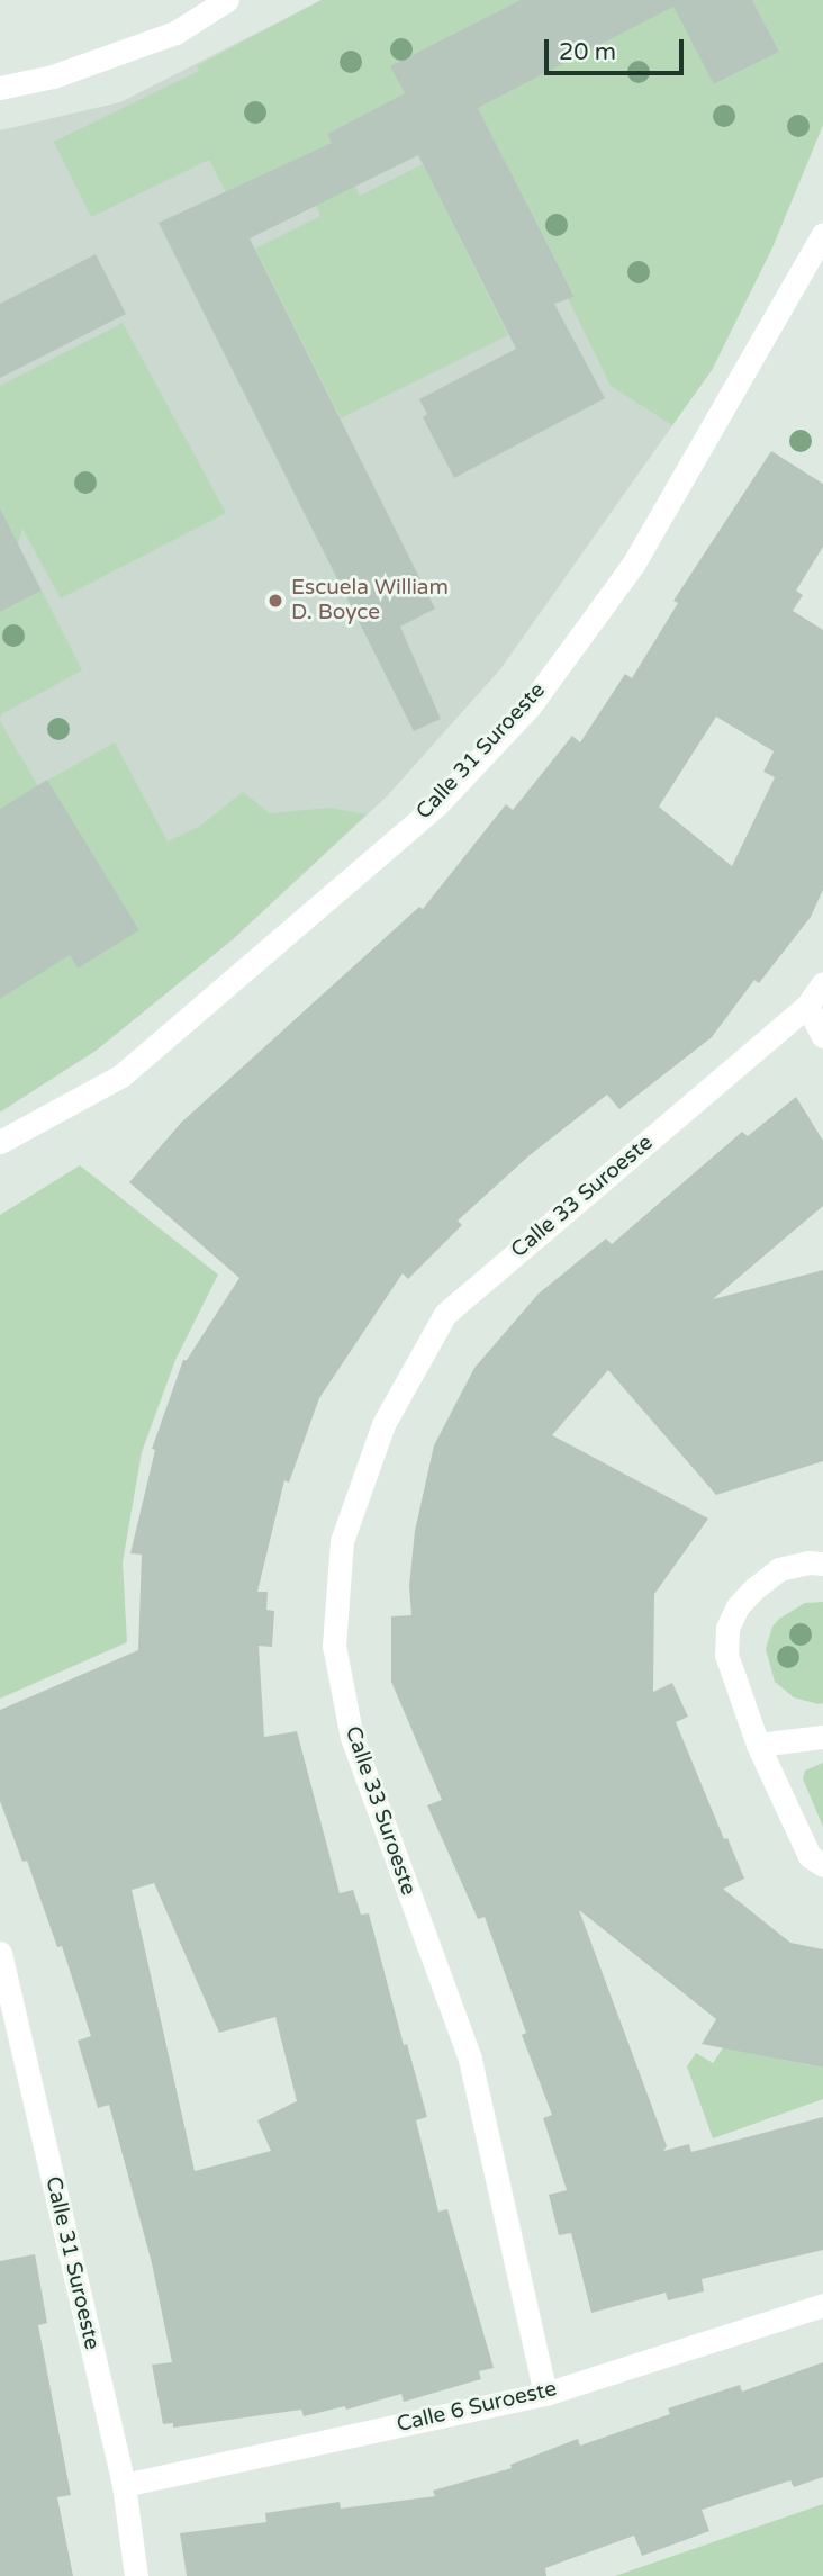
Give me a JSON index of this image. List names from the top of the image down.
{
  "streets": {
    "street": ["Calle 31 Suroeste", "Calle 33 Suroeste", "Calle 6 Suroeste"]
  },
  "crossings": [
    ["Calle 31 Suroeste", "Calle 6 Suroeste"],
    ["Calle 33 Suroeste", "Calle 6 Suroeste"]
  ],
  "places": ["Escuela William D. Boyce"],
  "scale_bar": "20 m"
}
